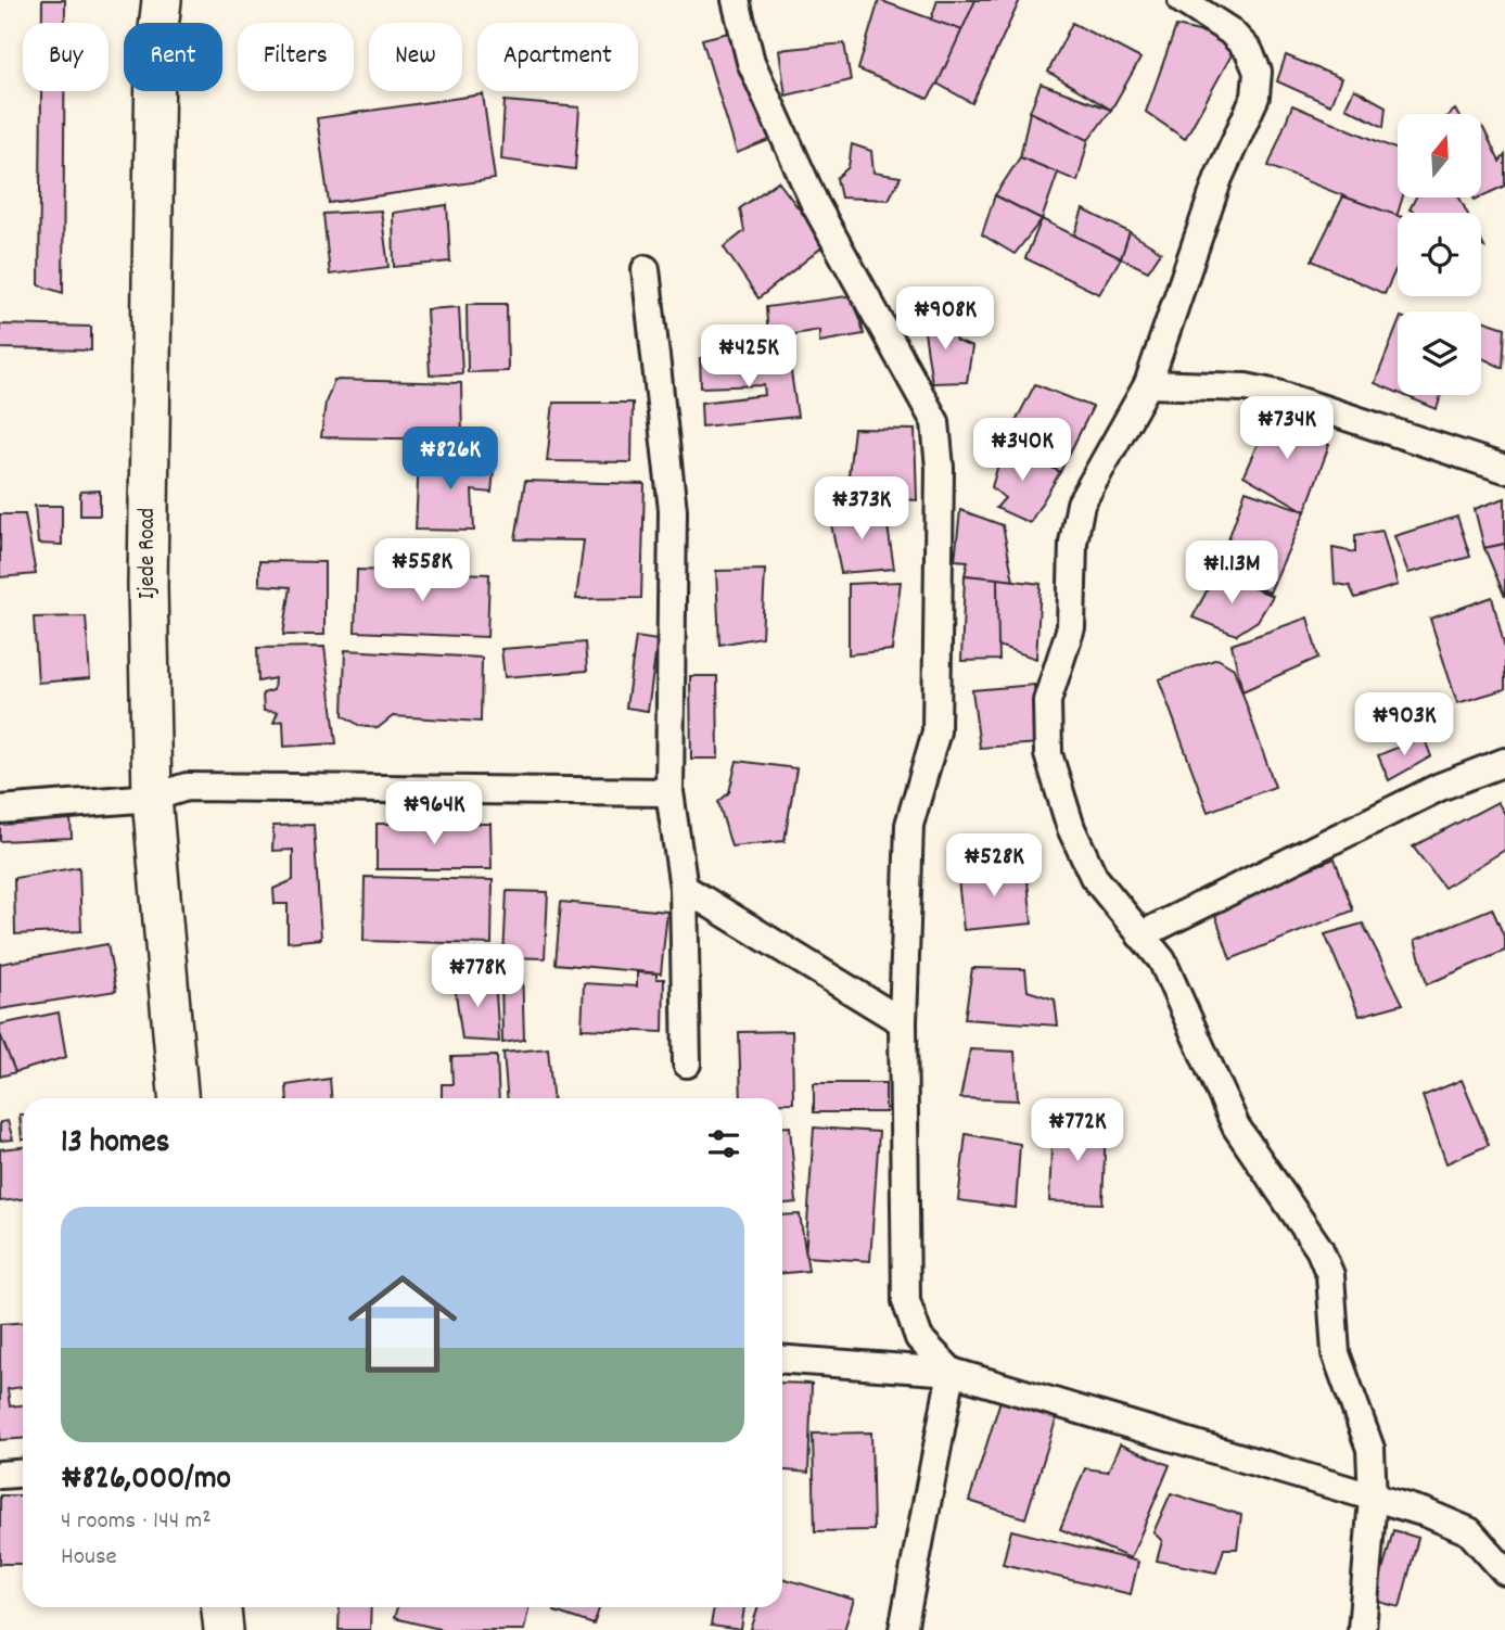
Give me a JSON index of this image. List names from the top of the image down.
{
  "streets": {
    "main road": ["Ijede Road"]
  },
  "north": "top",
  "page": {
    "chip": [
      "Buy",
      "Rent",
      "Filters",
      "New",
      "Apartment"
    ],
    "price": [
      "₦908K",
      "₦425K",
      "₦734K",
      "₦340K",
      "₦826K",
      "₦373K",
      "₦558K",
      "₦1.13M",
      "₦903K",
      "₦964K",
      "₦528K",
      "₦778K",
      "₦772K"
    ],
    "heading": "13 homes",
    "list": [
      {
        "name": "₦826,000/mo",
        "note": "4 rooms · 144 m² · House"
      }
    ]
  }
}
